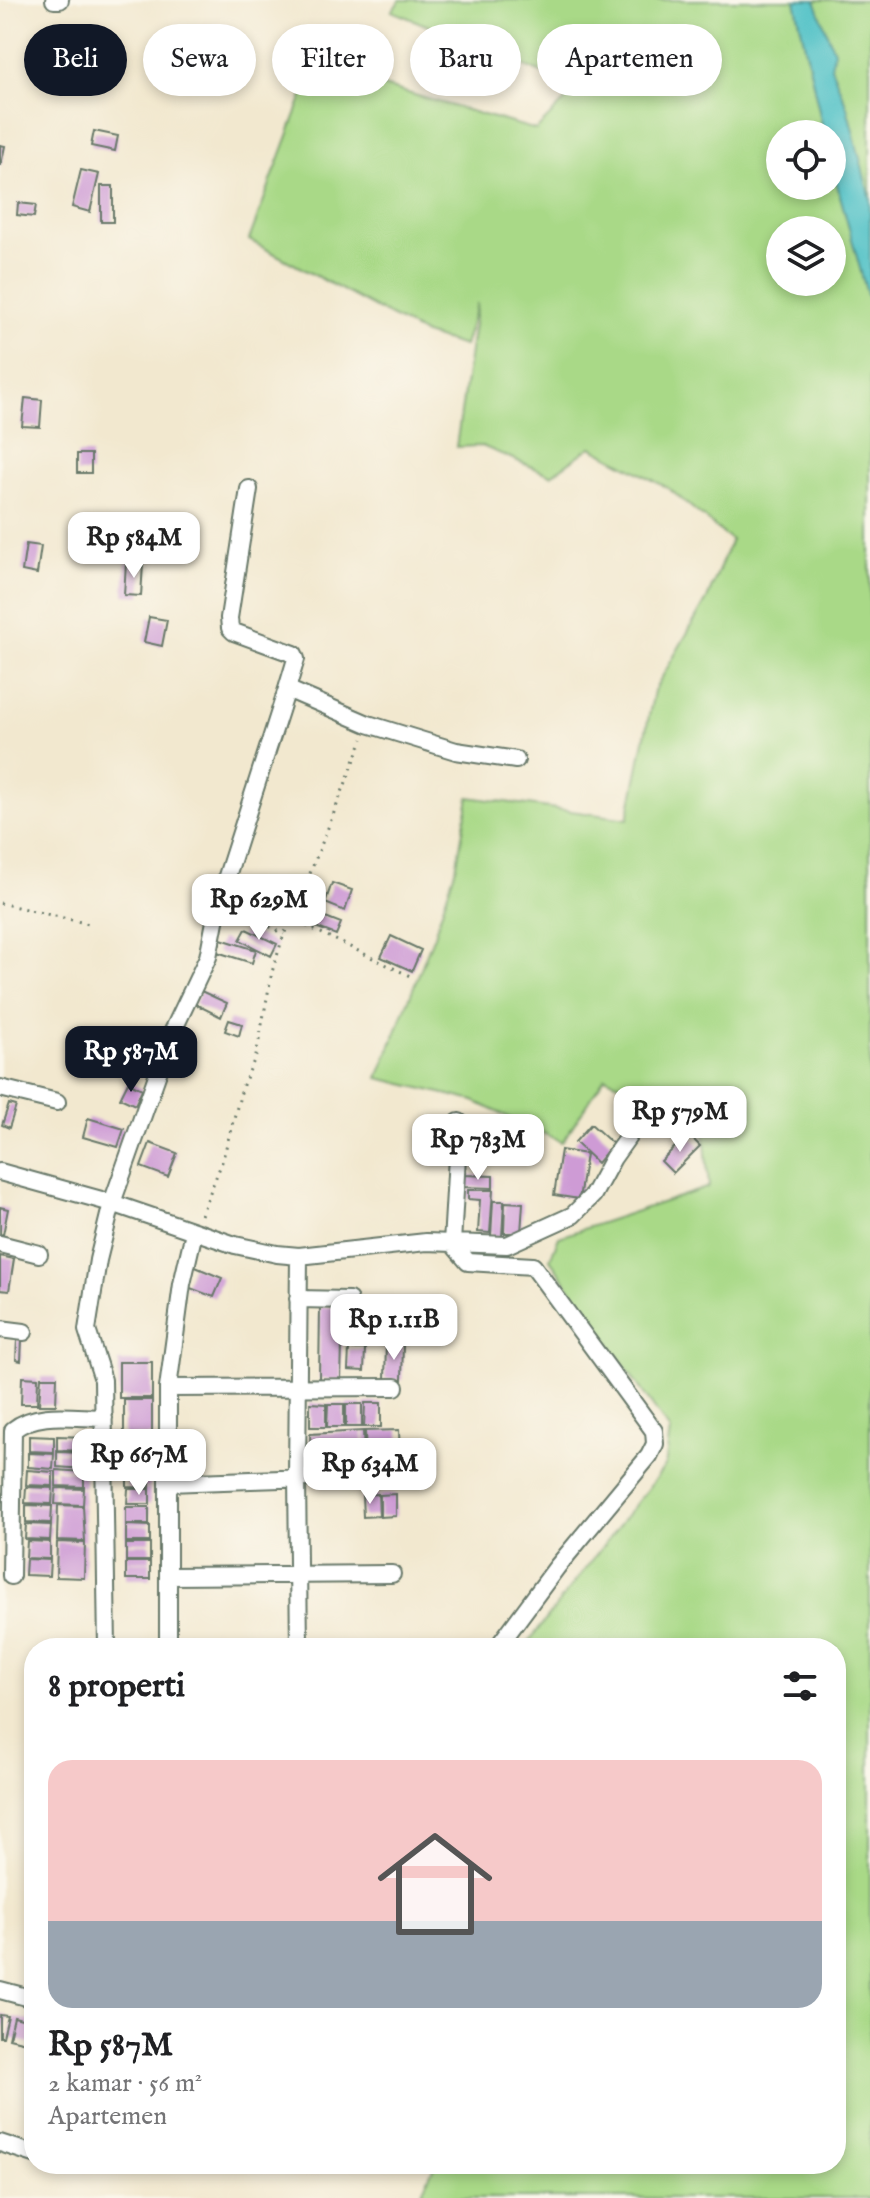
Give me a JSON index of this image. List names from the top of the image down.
{
  "page": {
    "chip": [
      "Beli",
      "Sewa",
      "Filter",
      "Baru",
      "Apartemen"
    ],
    "price": [
      "Rp 584M",
      "Rp 629M",
      "Rp 587M",
      "Rp 579M",
      "Rp 783M",
      "Rp 1.11B",
      "Rp 667M",
      "Rp 634M"
    ],
    "heading": "8 properti",
    "list": [
      {
        "name": "Rp 587M",
        "note": "2 kamar · 56 m² · Apartemen"
      }
    ]
  }
}
